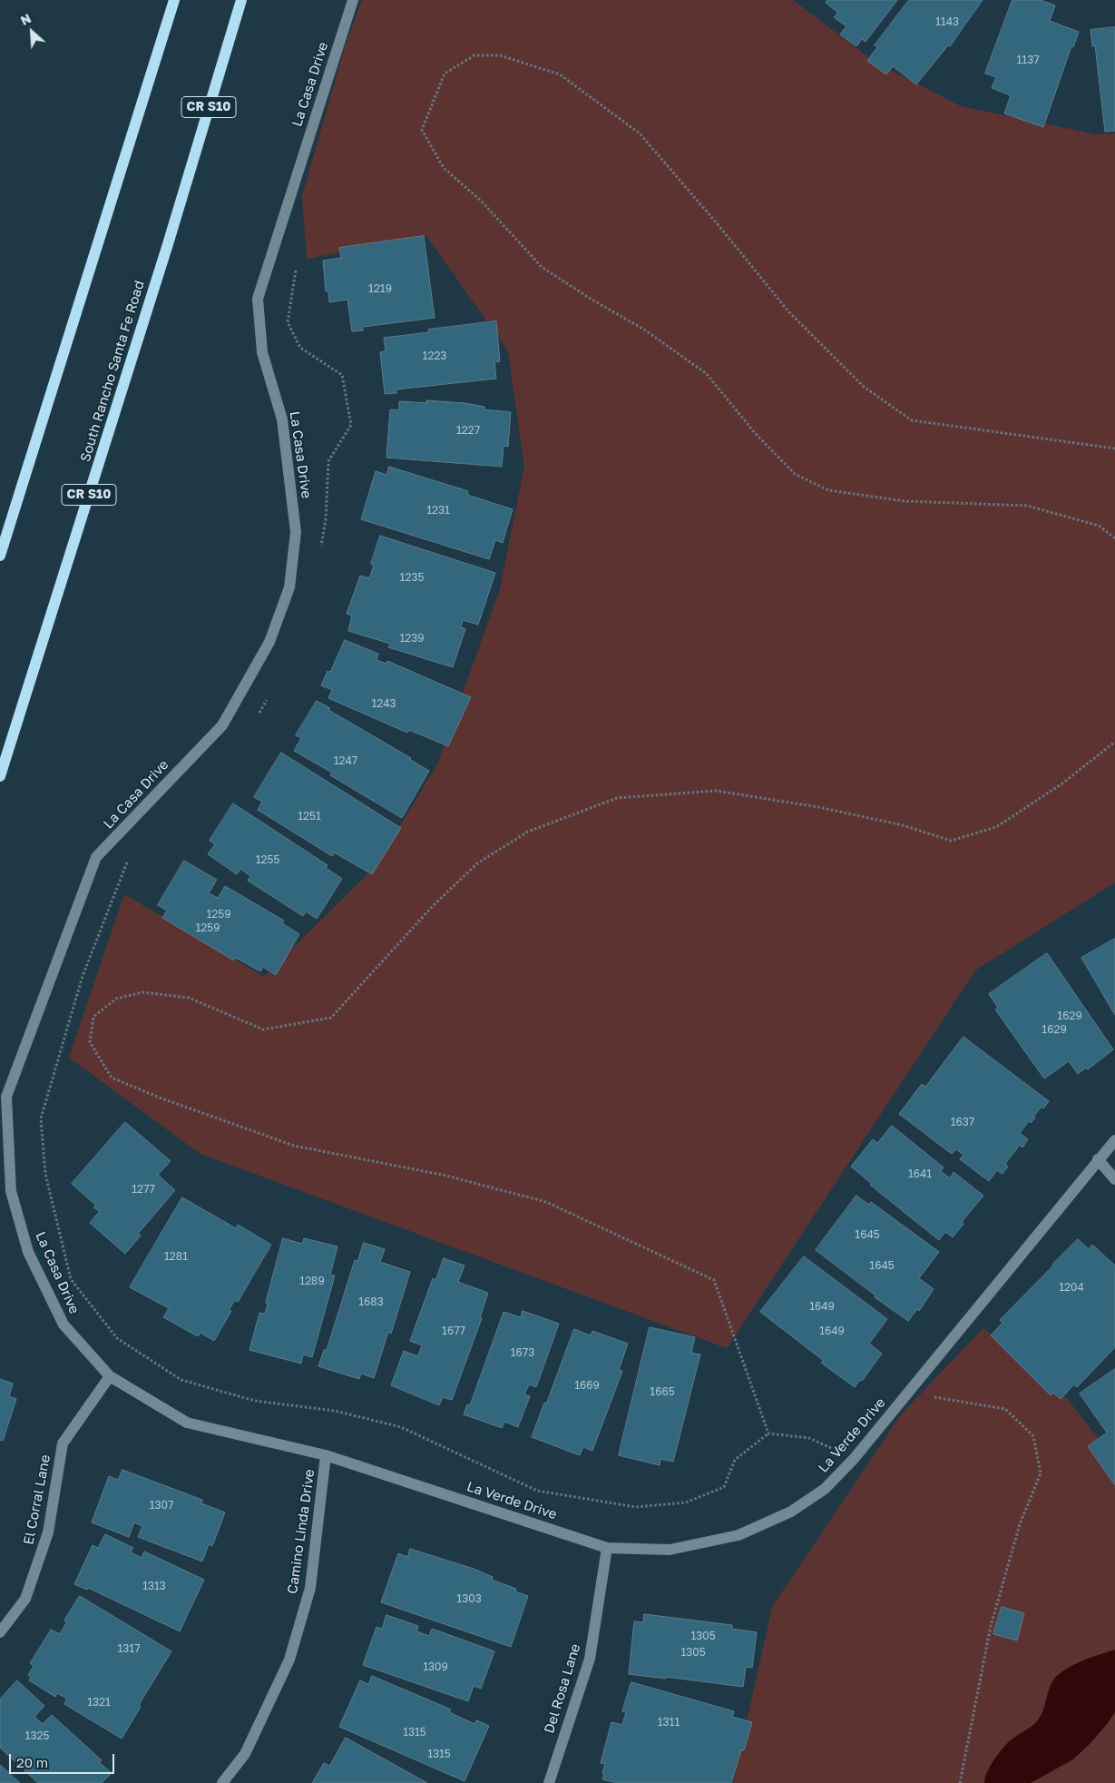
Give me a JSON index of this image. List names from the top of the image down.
{
  "streets": {
    "main road": ["CR S10", "South Rancho Santa Fe Road"],
    "street": [
      "La Casa Drive",
      "La Verde Drive",
      "El Corral Lane",
      "Camino Linda Drive",
      "Del Rosa Lane"
    ]
  },
  "crossings": [
    ["La Casa Drive", "La Verde Drive"],
    ["La Casa Drive", "El Corral Lane"],
    ["La Casa Drive", "Camino Linda Drive"],
    ["La Verde Drive", "Camino Linda Drive"],
    ["La Verde Drive", "Del Rosa Lane"]
  ],
  "house_numbers": [
    "1143",
    "1137",
    "1219",
    "1223",
    "1227",
    "1231",
    "1235",
    "1239",
    "1243",
    "1247",
    "1251",
    "1255",
    "1259",
    "1259",
    "1629",
    "1629",
    "1637",
    "1641",
    "1277",
    "1645",
    "1281",
    "1645",
    "1289",
    "1204",
    "1683",
    "1649",
    "1677",
    "1649",
    "1673",
    "1669",
    "1665",
    "1307",
    "1313",
    "1303",
    "1305",
    "1317",
    "1305",
    "1309",
    "1321",
    "1311",
    "1315",
    "1325",
    "1315"
  ],
  "scale_bar": "20 m",
  "north": "top left"
}
